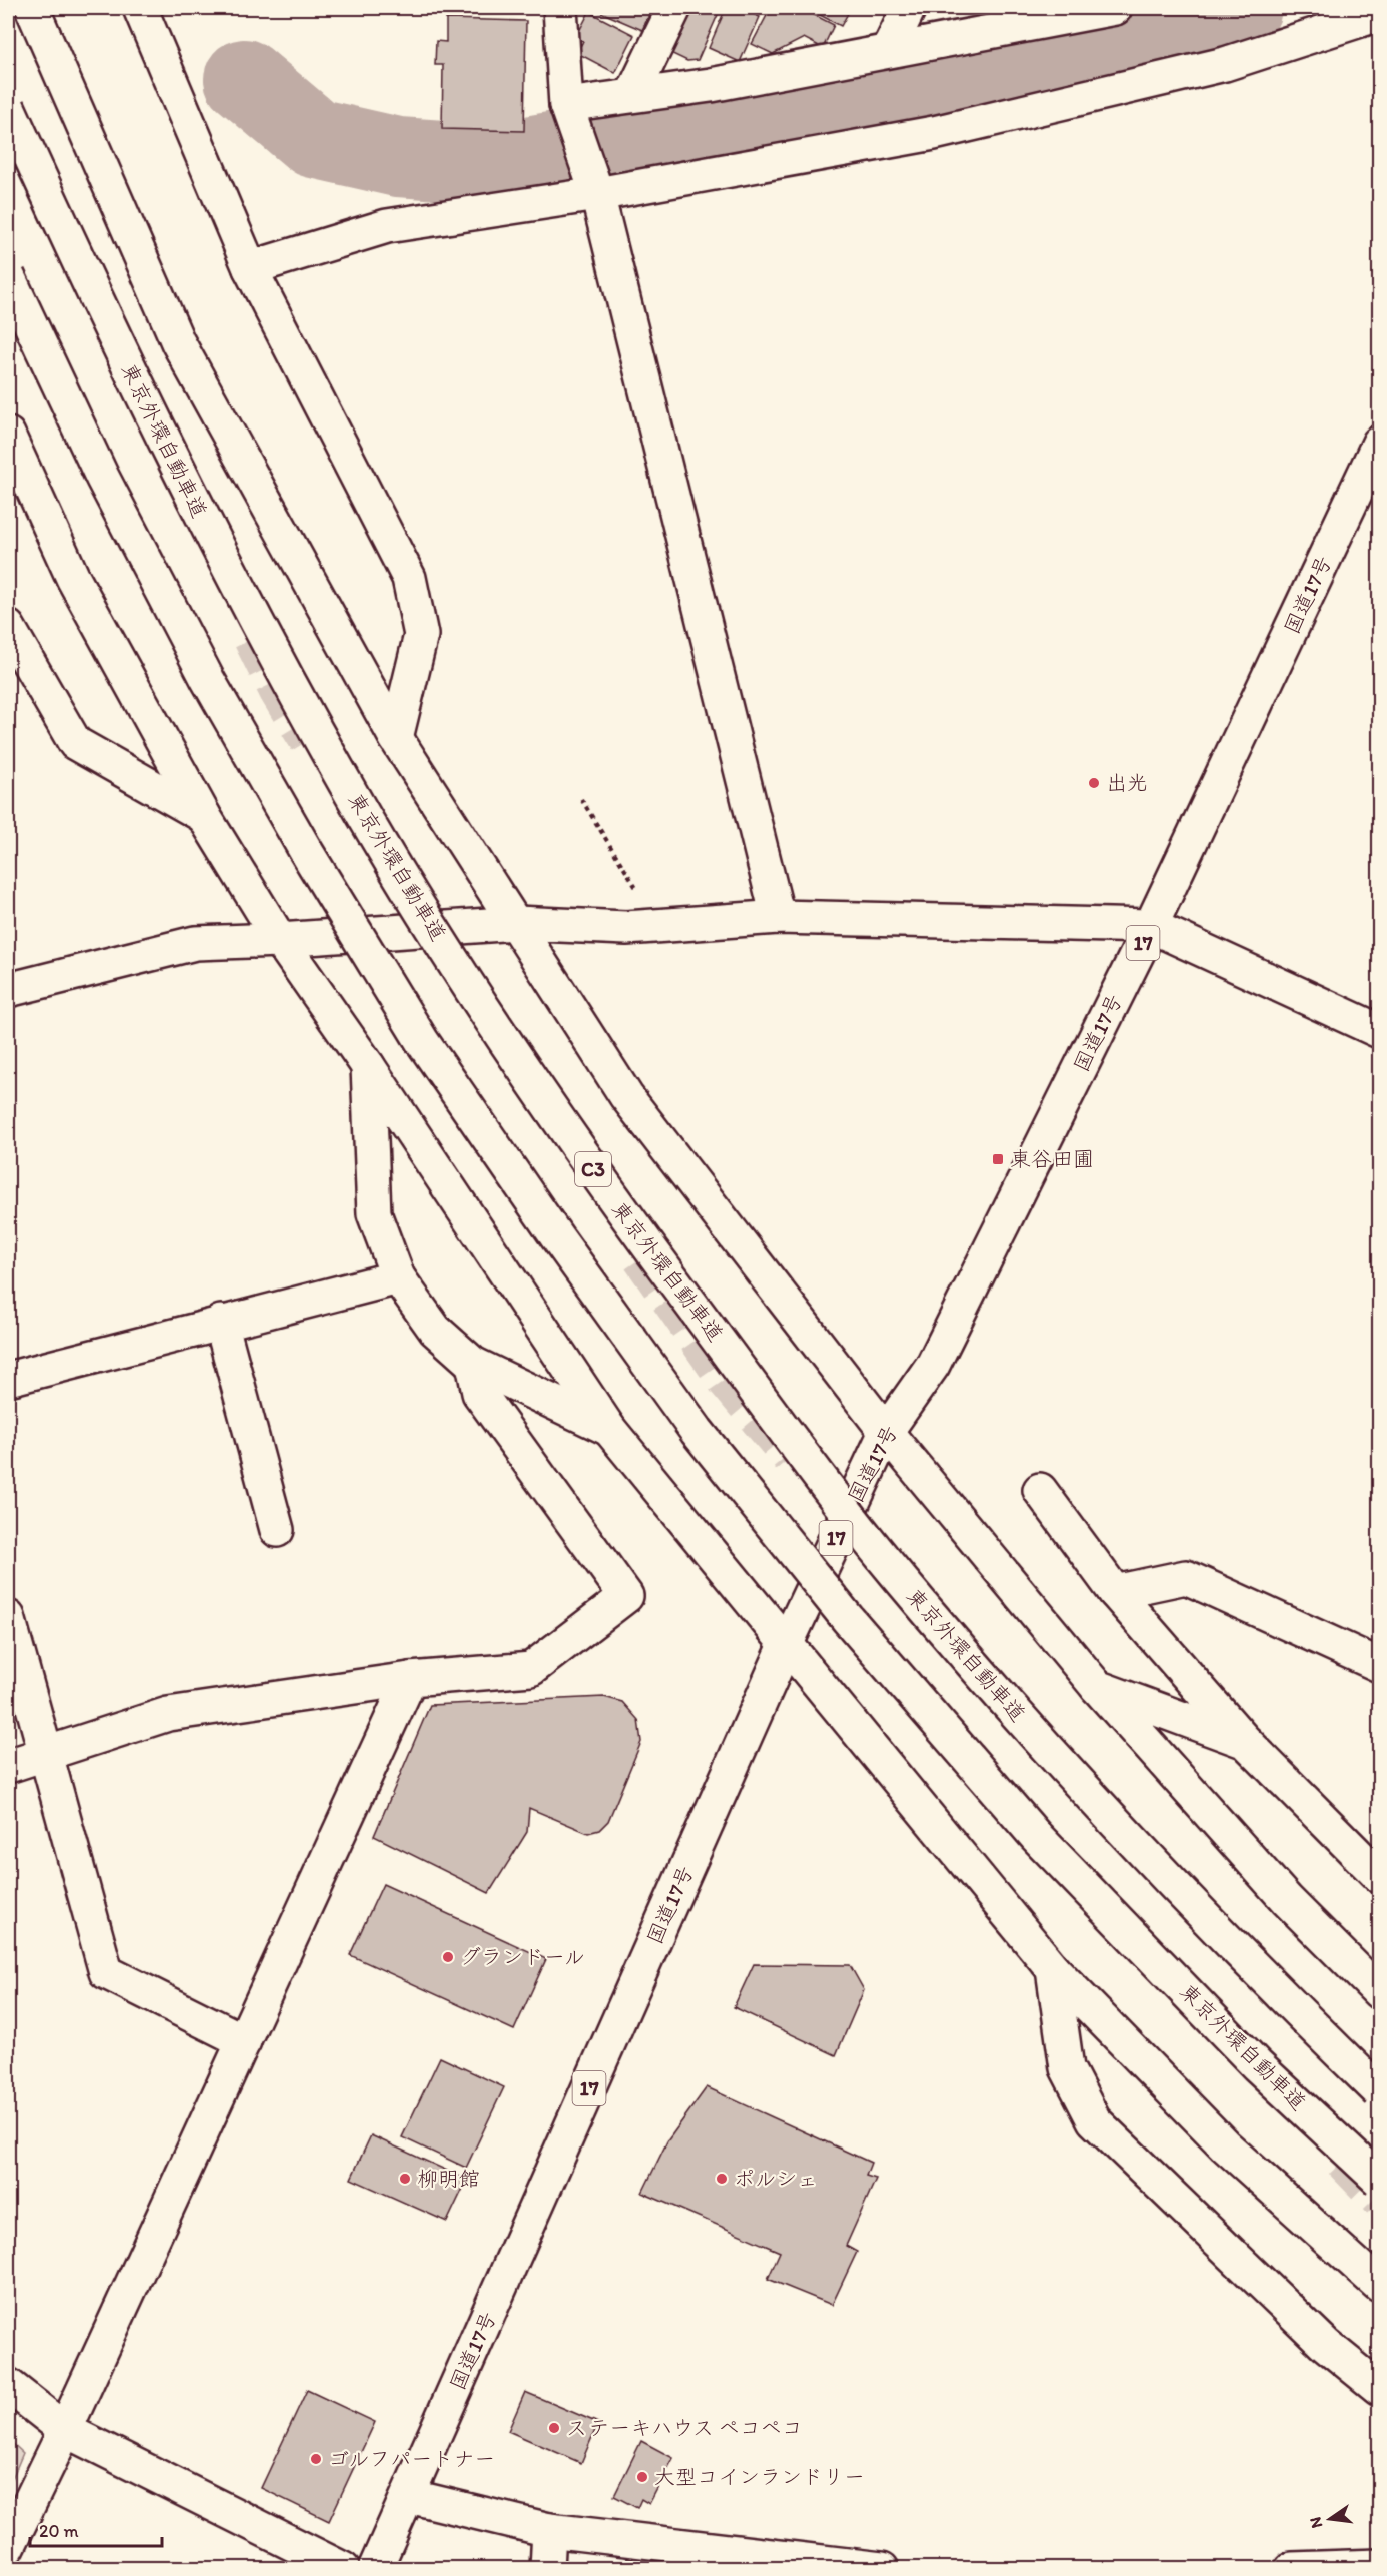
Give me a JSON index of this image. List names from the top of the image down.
{
  "streets": {
    "main road": [
      "東京外環自動車道",
      "国道17号",
      "17",
      "C3"
    ]
  },
  "places": {
    "other": [
      "出光",
      "グランドール",
      "柳明館",
      "ポルシェ",
      "ステーキハウス ペコペコ",
      "ゴルフパートナー",
      "大型コインランドリー"
    ],
    "transit": ["東谷田圃"]
  },
  "scale_bar": "20 m",
  "north": "left"
}
